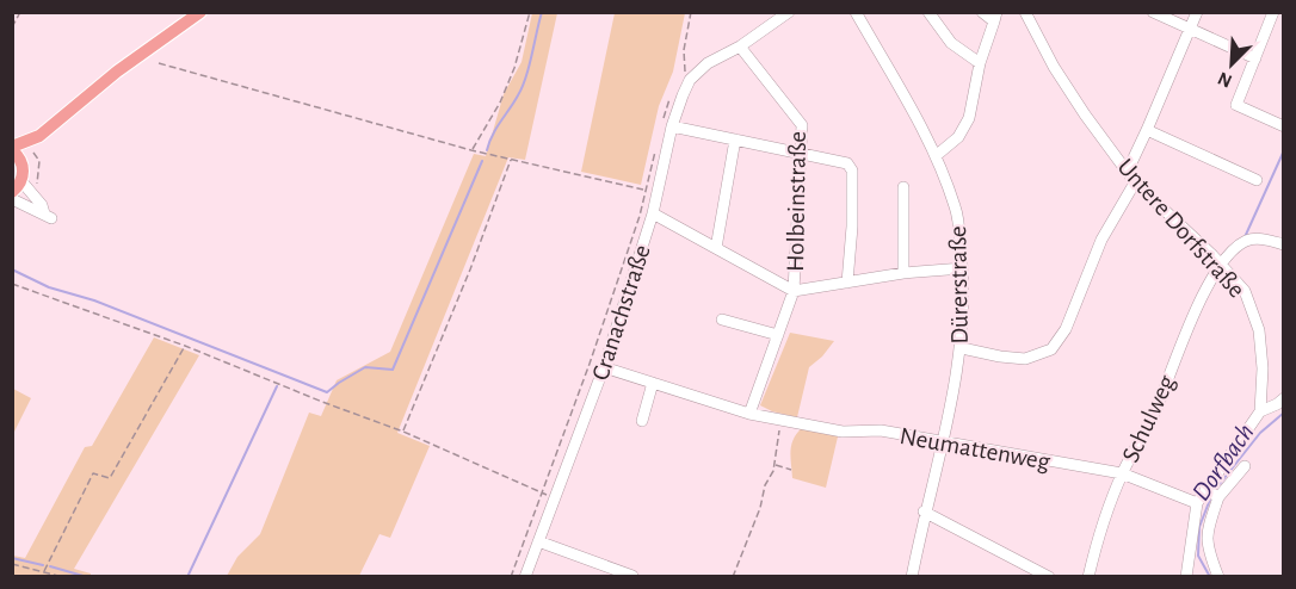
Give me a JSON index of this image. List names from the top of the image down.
{
  "streets": {
    "street": [
      "Holbeinstraße",
      "Untere Dorfstraße",
      "Dürerstraße",
      "Cranachstraße",
      "Schulweg",
      "Neumattenweg"
    ]
  },
  "crossings": [
    ["Holbeinstraße", "Neumattenweg"],
    ["Untere Dorfstraße", "Schulweg"],
    ["Dürerstraße", "Neumattenweg"],
    ["Cranachstraße", "Neumattenweg"],
    ["Schulweg", "Neumattenweg"]
  ],
  "water": ["Dorfbach"],
  "north": "bottom left"
}
